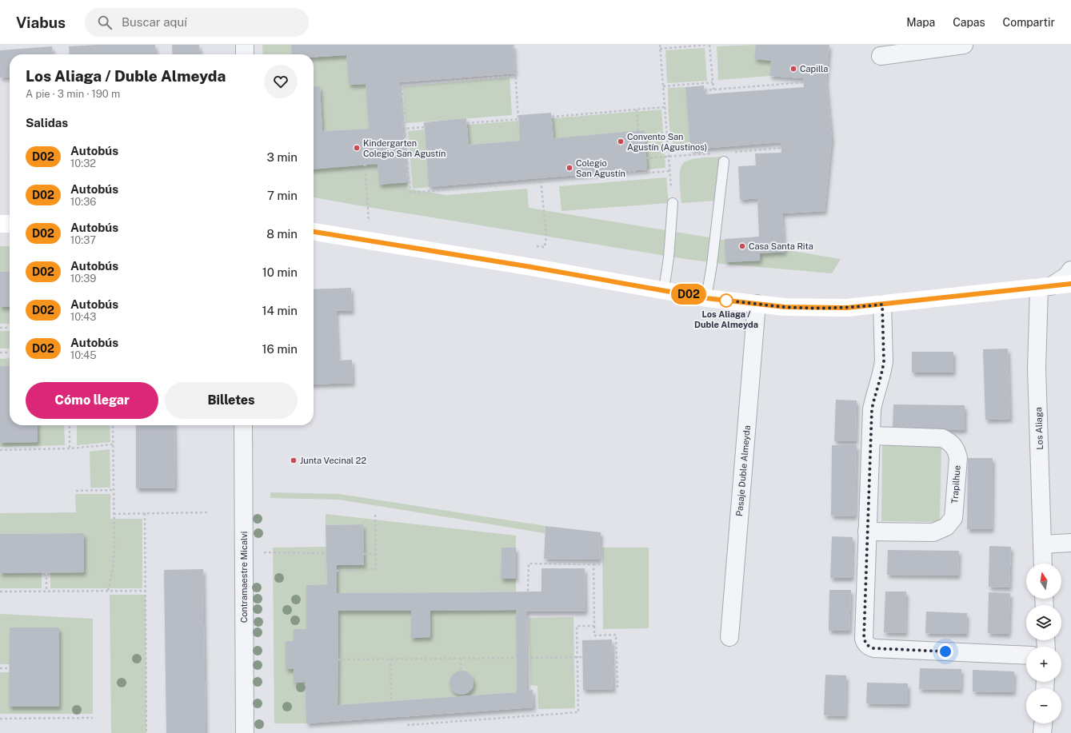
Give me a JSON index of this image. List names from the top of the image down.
{
  "streets": {
    "street": [
      "Los Aliaga",
      "Pasaje Duble Almeyda",
      "Trapilhue",
      "Contramaestre Micalvi"
    ]
  },
  "places": [
    "Capilla",
    "Convento San Agustín (Agustinos)",
    "Kindergarten Colegio San Agustín",
    "Colegio San Agustín",
    "Casa Santa Rita",
    "Los Aliaga / Duble Almeyda",
    "Junta Vecinal 22"
  ],
  "lines": ["bus line D02"],
  "north": "top",
  "page": {
    "header": "Viabus",
    "search": "Buscar aquí",
    "nav": ["Mapa", "Capas", "Compartir"],
    "on_map": "D02",
    "heading": [
      ["Los Aliaga / Duble Almeyda", "A pie · 3 min · 190 m"],
      "Salidas"
    ],
    "list": [
      {
        "mark": "D02",
        "name": "Autobús",
        "note": "10:32",
        "value": "3 min"
      },
      {
        "mark": "D02",
        "name": "Autobús",
        "note": "10:36",
        "value": "7 min"
      },
      {
        "mark": "D02",
        "name": "Autobús",
        "note": "10:37",
        "value": "8 min"
      },
      {
        "mark": "D02",
        "name": "Autobús",
        "note": "10:39",
        "value": "10 min"
      },
      {
        "mark": "D02",
        "name": "Autobús",
        "note": "10:43",
        "value": "14 min"
      },
      {
        "mark": "D02",
        "name": "Autobús",
        "note": "10:45",
        "value": "16 min"
      }
    ],
    "buttons": ["Cómo llegar", "Billetes"],
    "map_buttons": ["+", "−"]
  }
}
